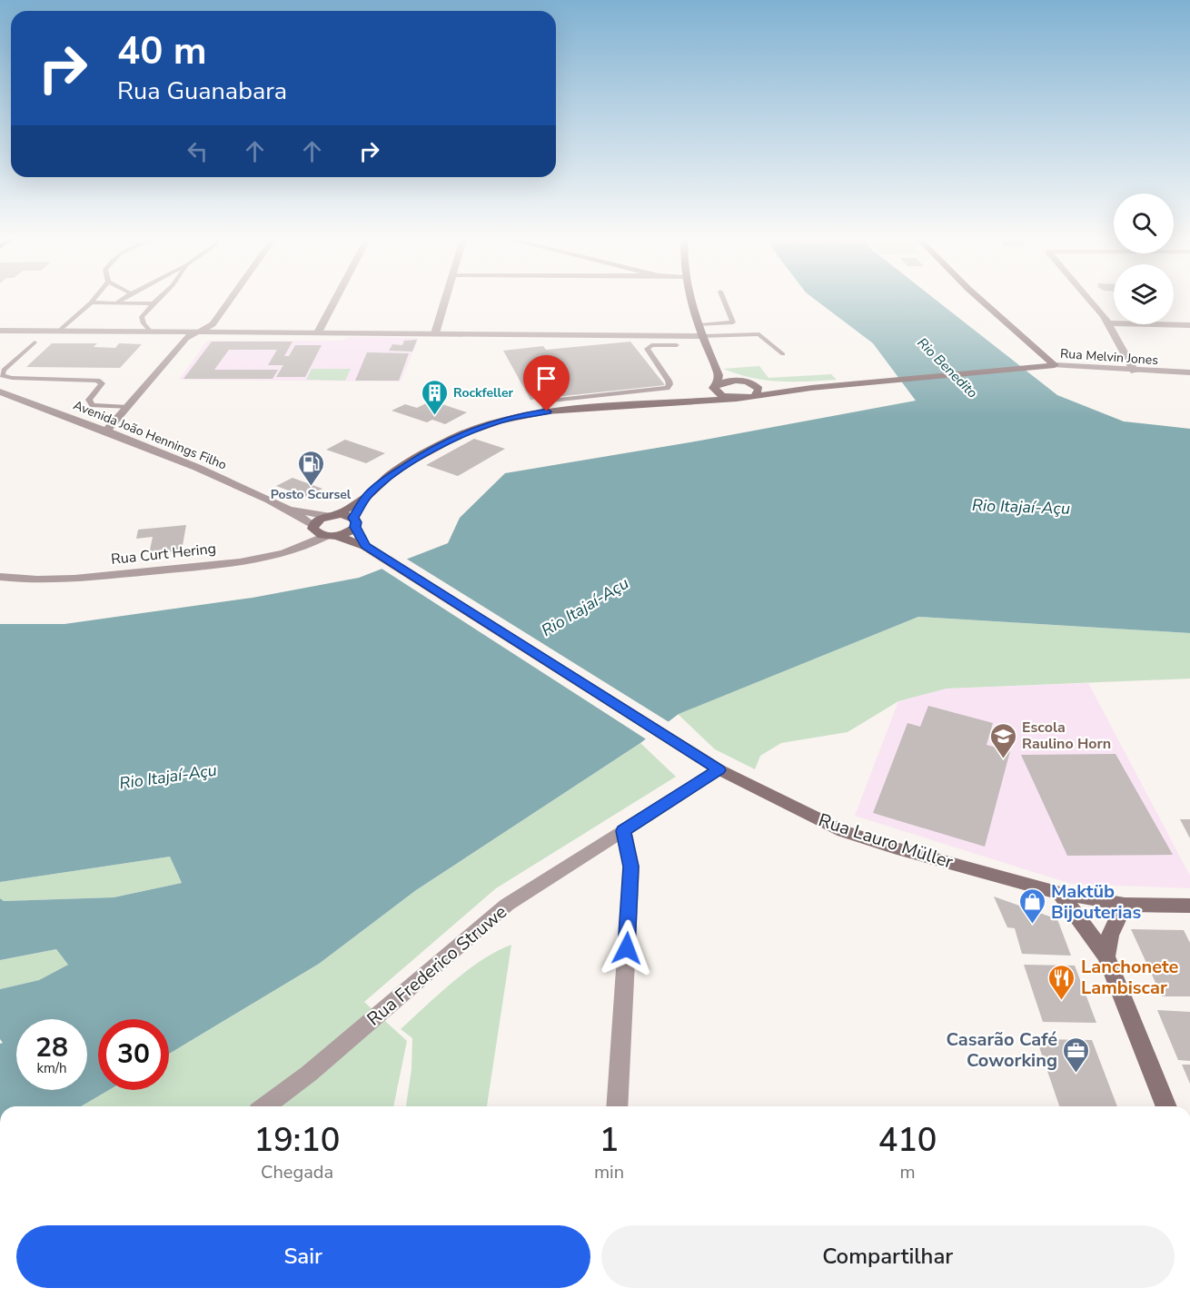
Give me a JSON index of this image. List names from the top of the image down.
{
  "streets": {
    "main road": ["Rua Melvin Jones", "Rua Lauro Müller"],
    "street": ["Avenida João Hennings Filho", "Rua Curt Hering", "Rua Frederico Struwe"]
  },
  "crossings": [
    ["Rua Curt Hering", "Rua Lauro Müller"],
    ["Rua Lauro Müller", "Rua Frederico Struwe"]
  ],
  "water": ["Rio Benedito", "Rio Itajaí-Açu"],
  "places": {
    "building": ["Rockfeller"],
    "fuel station": ["Posto Scursel"],
    "school or university": ["Escola Raulino Horn"],
    "shop": ["Maktüb Bijouterias"],
    "restaurant": ["Lanchonete Lambiscar"],
    "office": ["Casarão Café Coworking"]
  },
  "page": {
    "turn": ["40 m", "Rua Guanabara"],
    "speed": "28 km/h",
    "limit": "30",
    "eta": [
      "19:10",
      "Chegada",
      "1",
      "min",
      "410",
      "m"
    ],
    "buttons": ["Sair", "Compartilhar"]
  }
}
